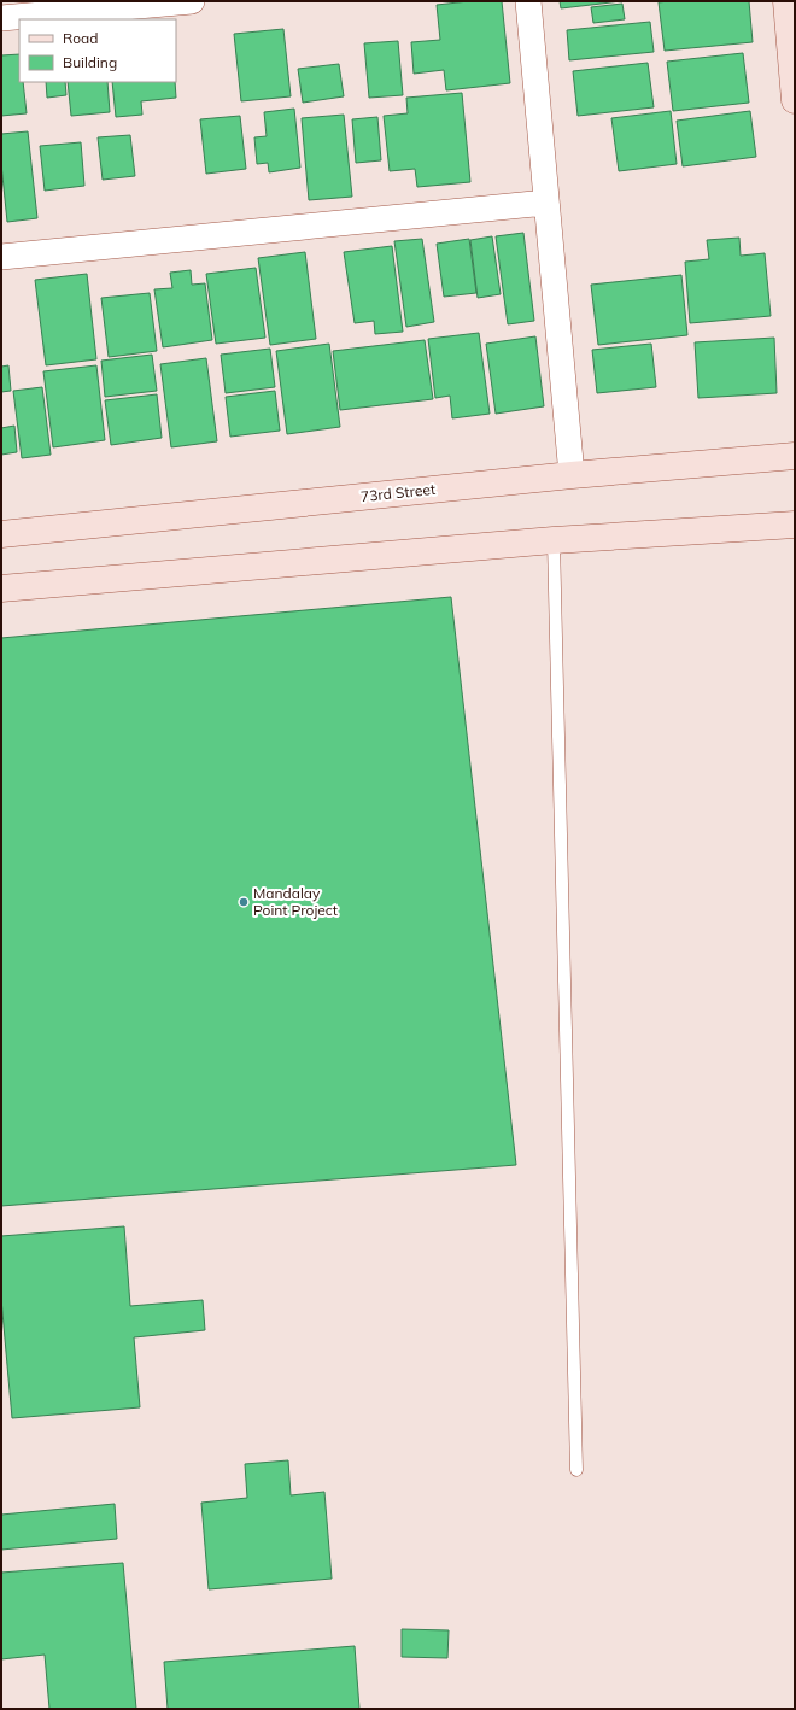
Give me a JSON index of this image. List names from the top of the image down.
{
  "streets": {
    "main road": ["73rd Street"]
  },
  "places": ["Mandalay Point Project"],
  "legend": ["Road", "Building"]
}
